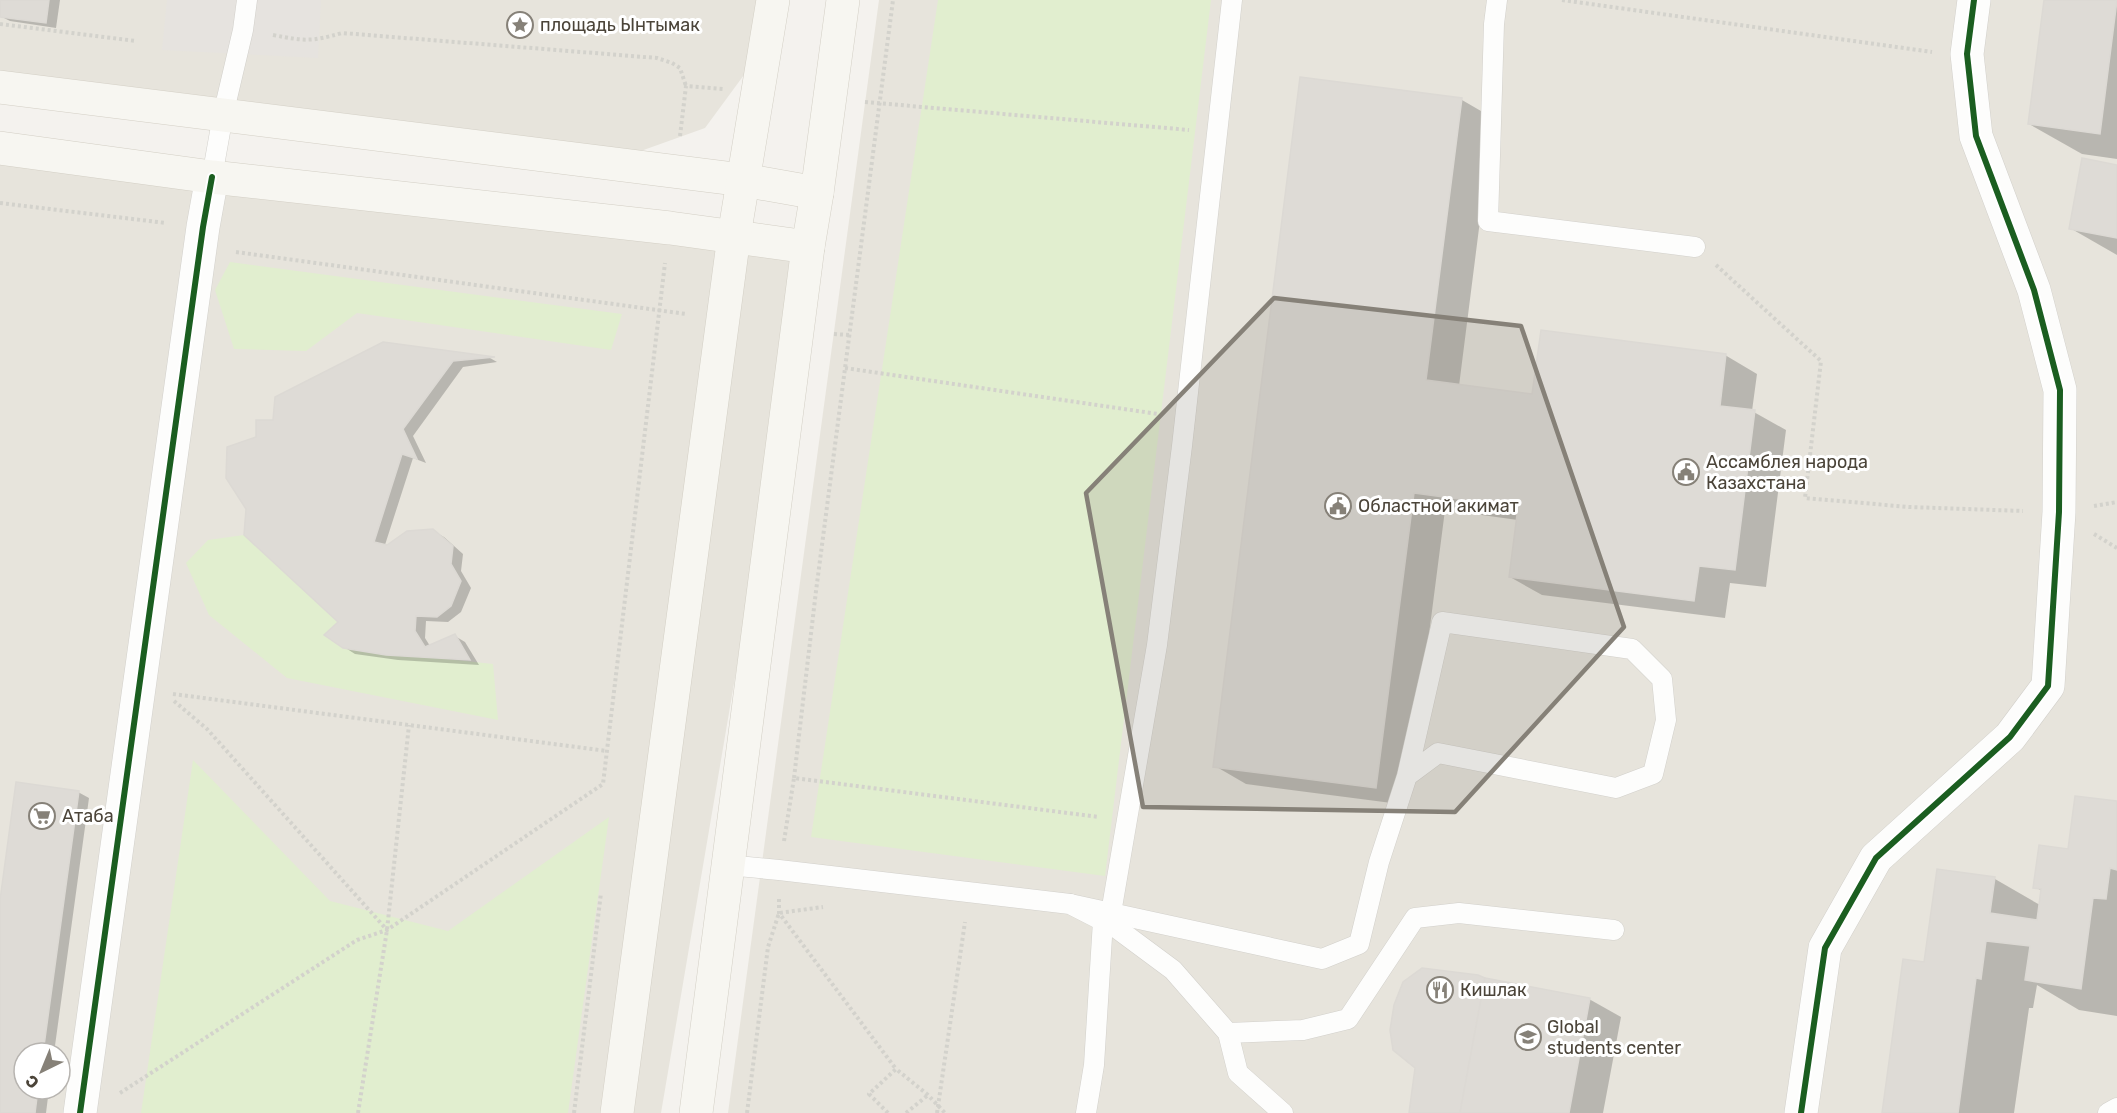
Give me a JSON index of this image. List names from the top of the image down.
{
  "places": {
    "place": ["площадь Ынтымак"],
    "public building": ["Ассамблея народа Казахстана", "Областной акимат"],
    "supermarket": ["Атаба"],
    "restaurant": ["Кишлак"],
    "school or university": ["Global students center"]
  },
  "north": "bottom left"
}
